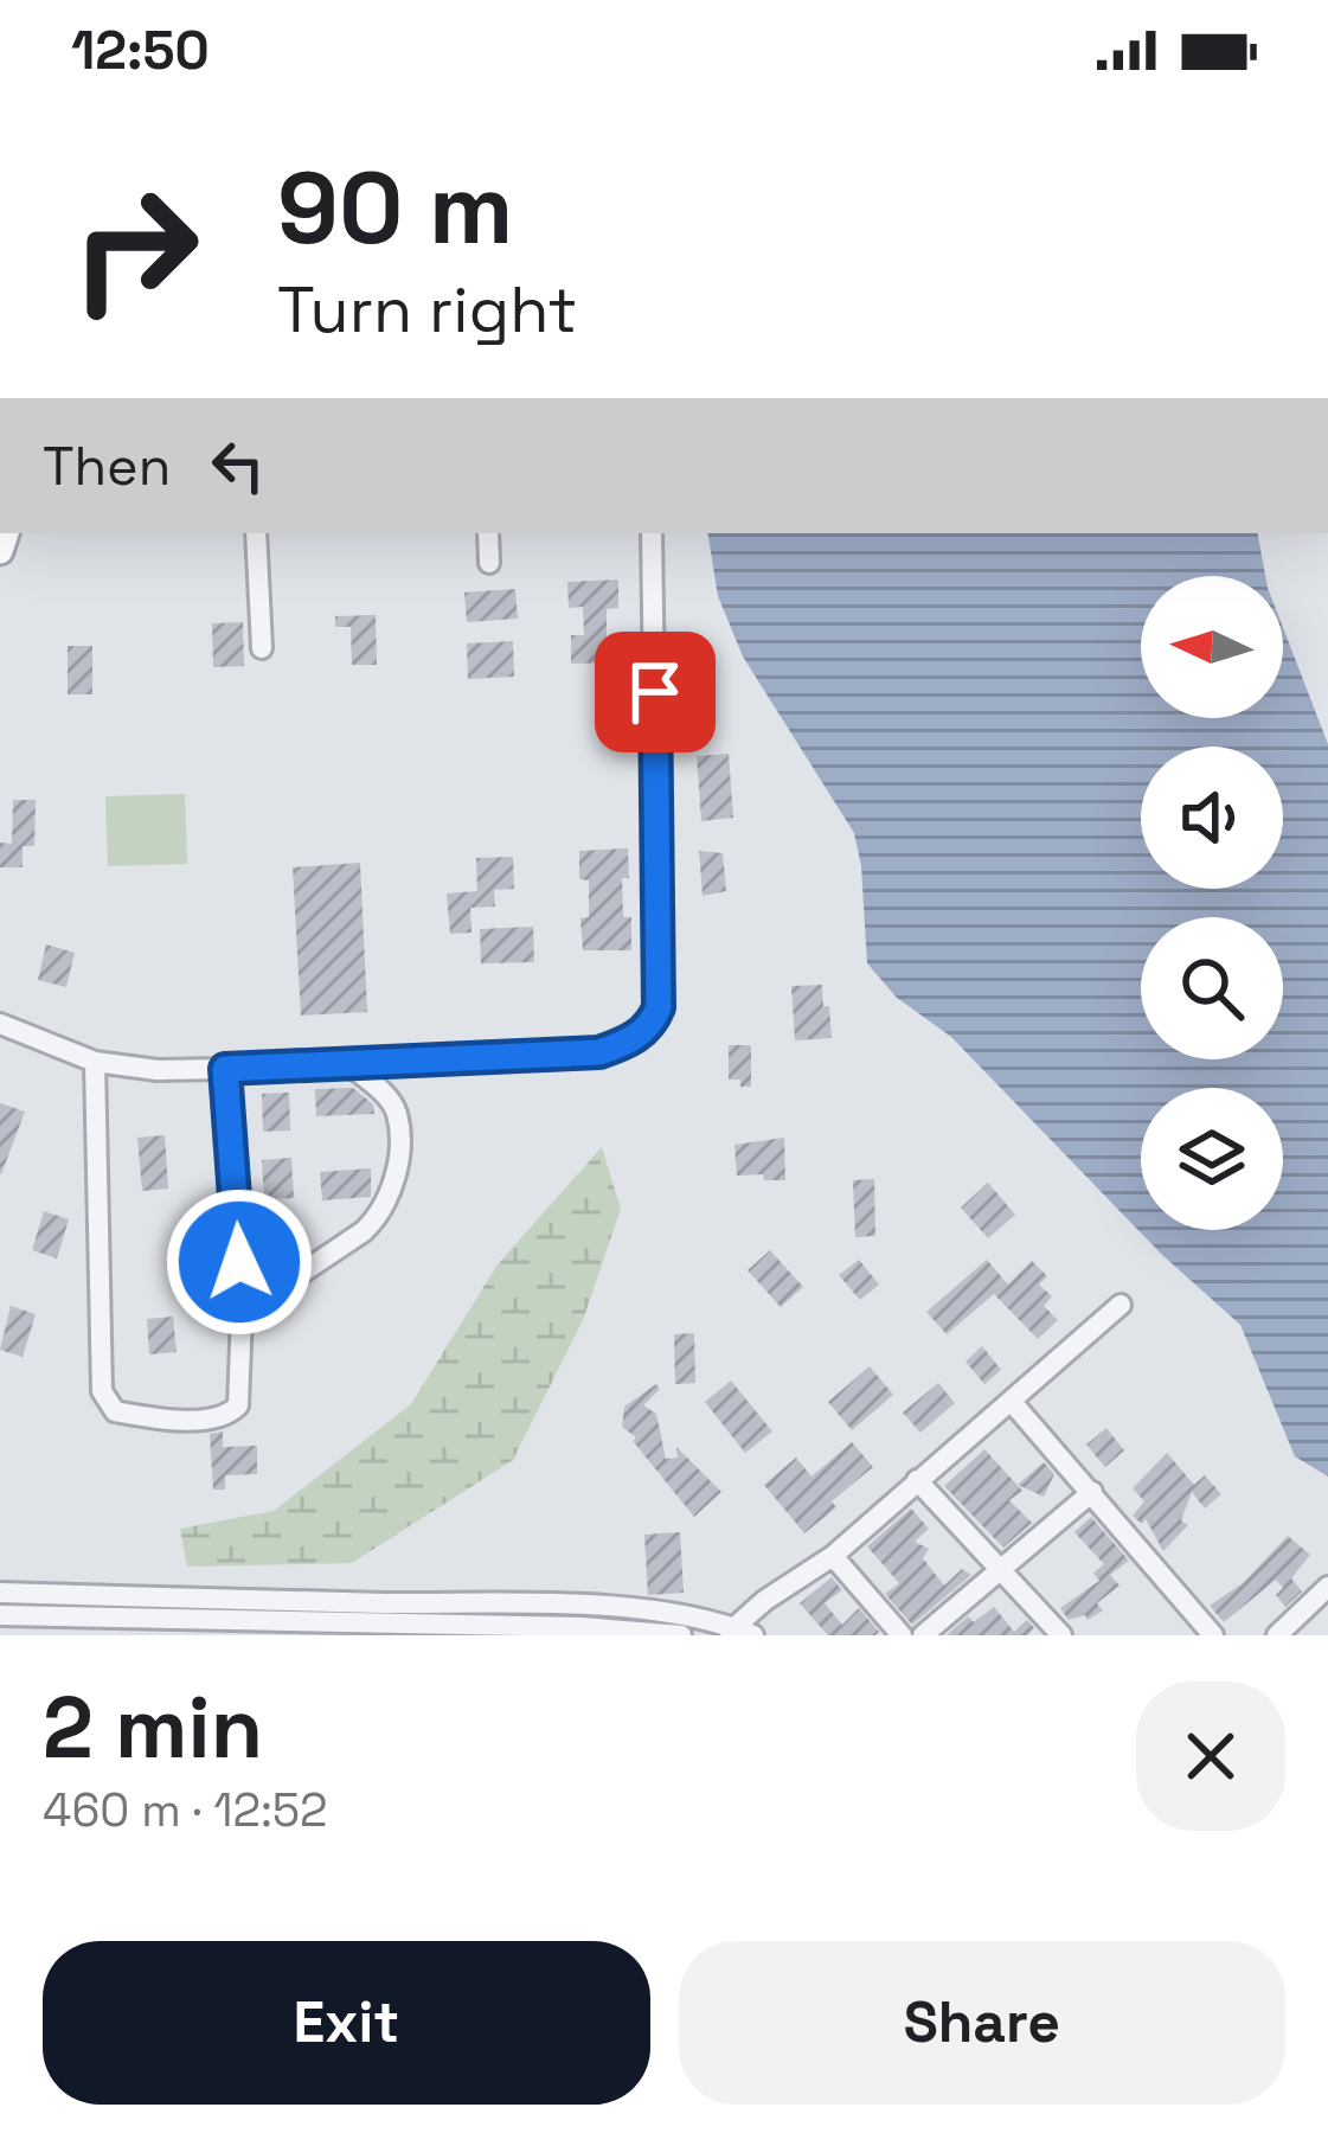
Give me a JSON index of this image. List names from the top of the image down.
{
  "north": "left",
  "page": {
    "status": "12:50",
    "turn": ["90 m", "Turn right"],
    "then": "Then",
    "heading": ["2 min", "460 m · 12:52"],
    "buttons": ["Exit", "Share"]
  }
}
